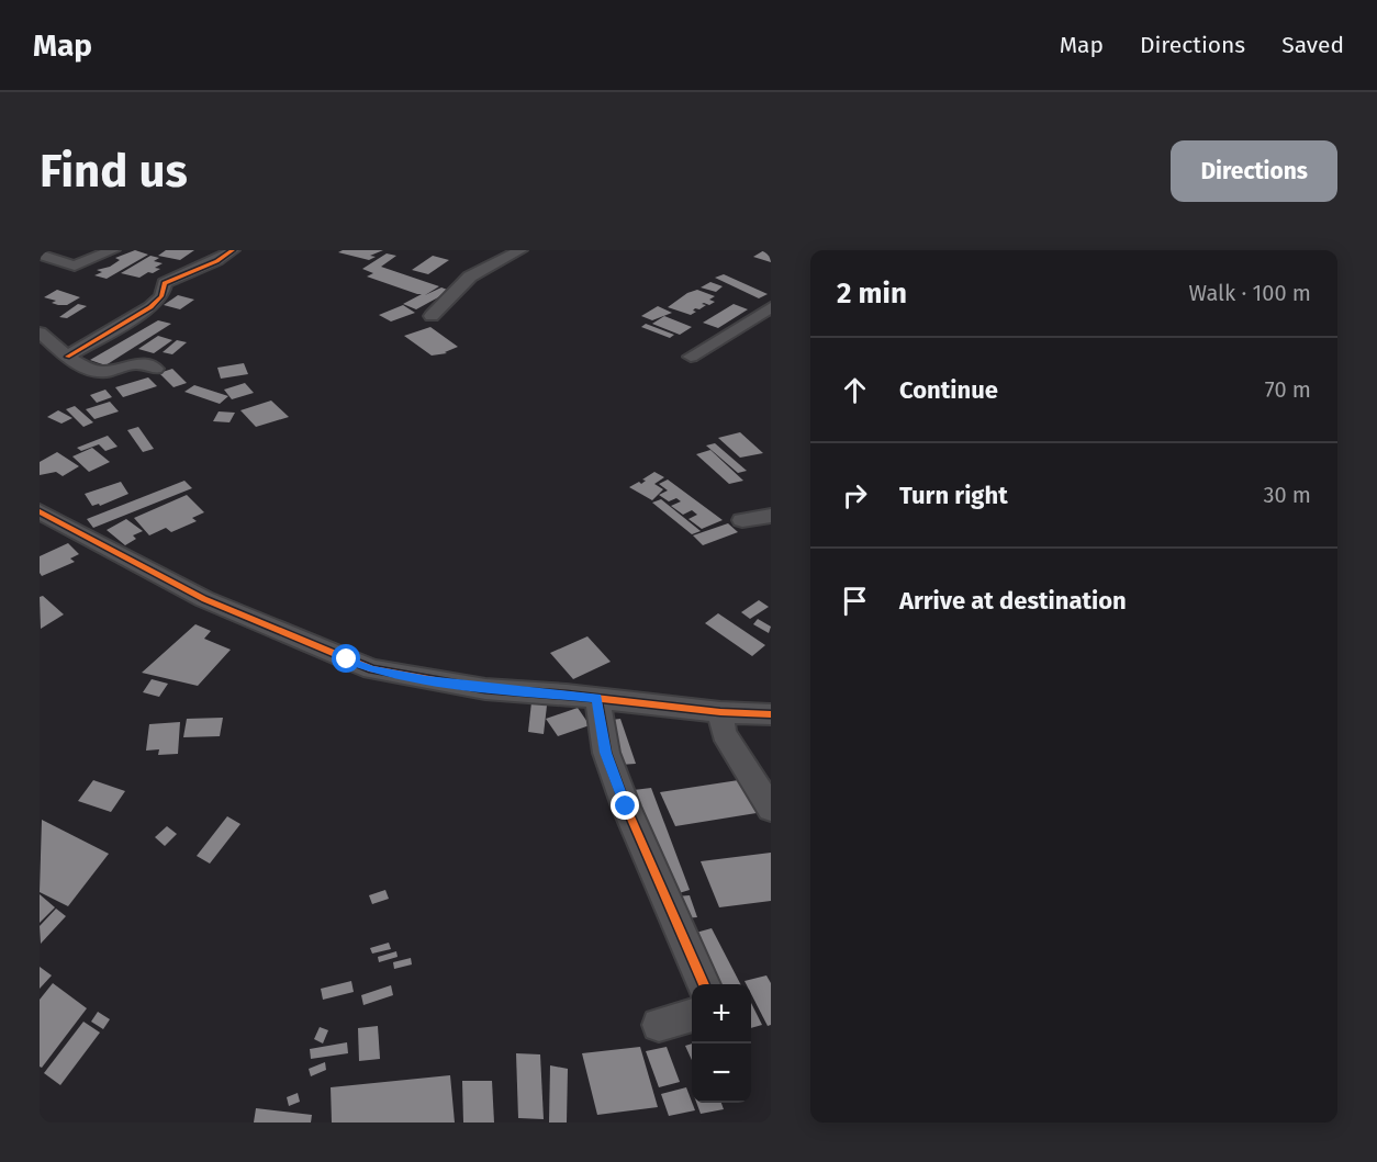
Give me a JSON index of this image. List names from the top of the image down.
{
  "page": {
    "header": "Map",
    "nav": ["Map", "Directions", "Saved"],
    "buttons": "Directions",
    "title": "Find us",
    "heading": ["2 min", "Walk · 100 m"],
    "list": [
      ["Continue", "70 m"],
      ["Turn right", "30 m"],
      "Arrive at destination"
    ],
    "map_buttons": ["+", "−"]
  }
}
